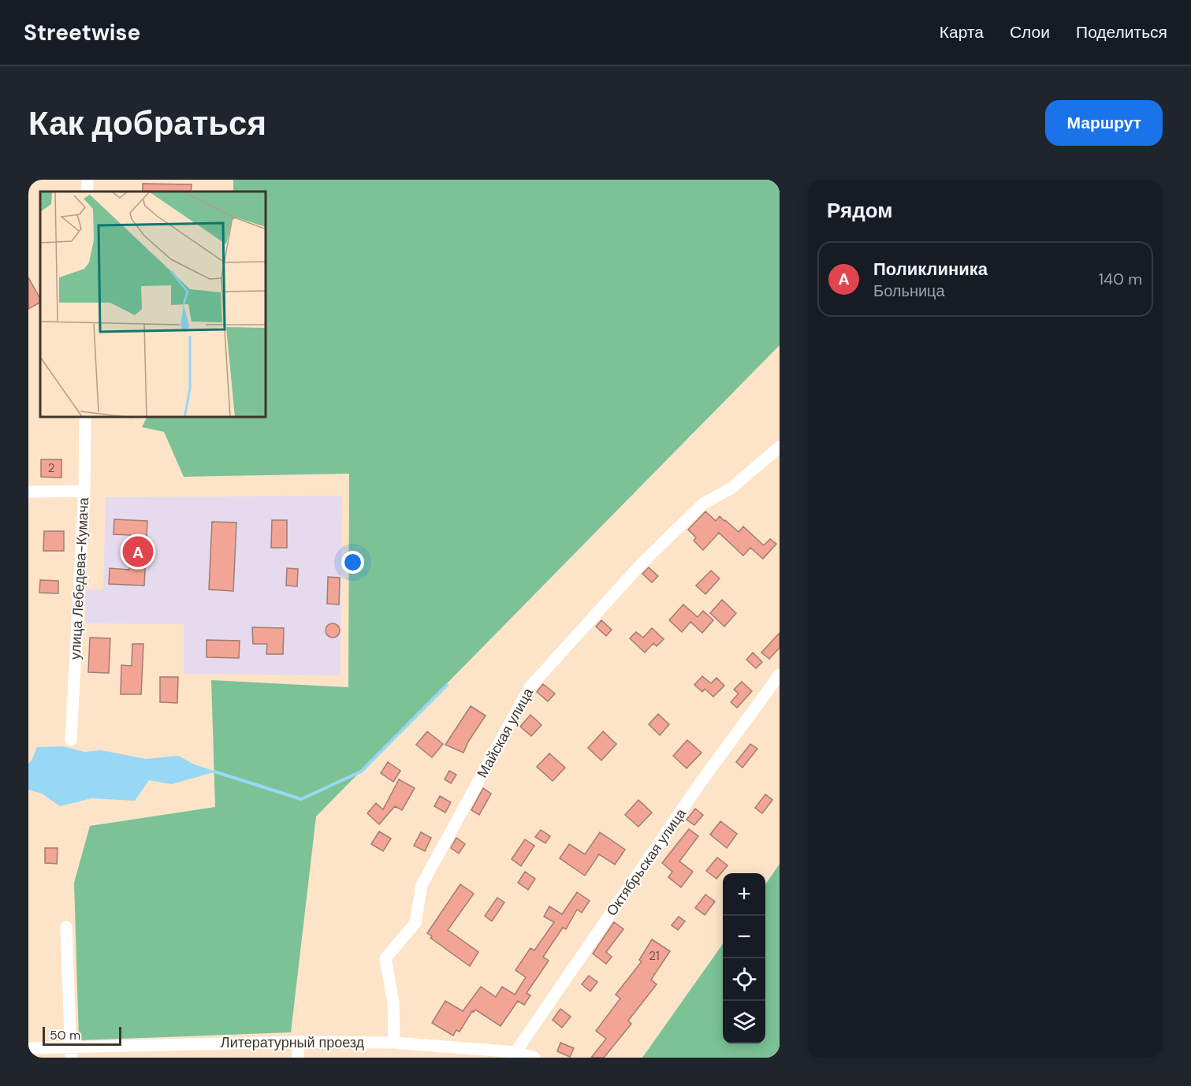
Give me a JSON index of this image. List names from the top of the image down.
{
  "streets": {
    "street": [
      "улица Лебедева-Кумача",
      "Майская улица",
      "Октябрьская улица",
      "Литературный проезд"
    ]
  },
  "crossings": [
    ["Майская улица", "Литературный проезд"],
    ["Октябрьская улица", "Литературный проезд"]
  ],
  "house_numbers": ["2", "21"],
  "scale_bar": "50 m",
  "page": {
    "header": "Streetwise",
    "nav": ["Карта", "Слои", "Поделиться"],
    "buttons": "Маршрут",
    "title": "Как добраться",
    "heading": "Рядом",
    "list": [
      {
        "mark": "A",
        "name": "Поликлиника",
        "note": "Больница",
        "value": "140 m"
      }
    ],
    "pins": "A",
    "map_buttons": ["+", "−"],
    "scale": "50 m"
  }
}
